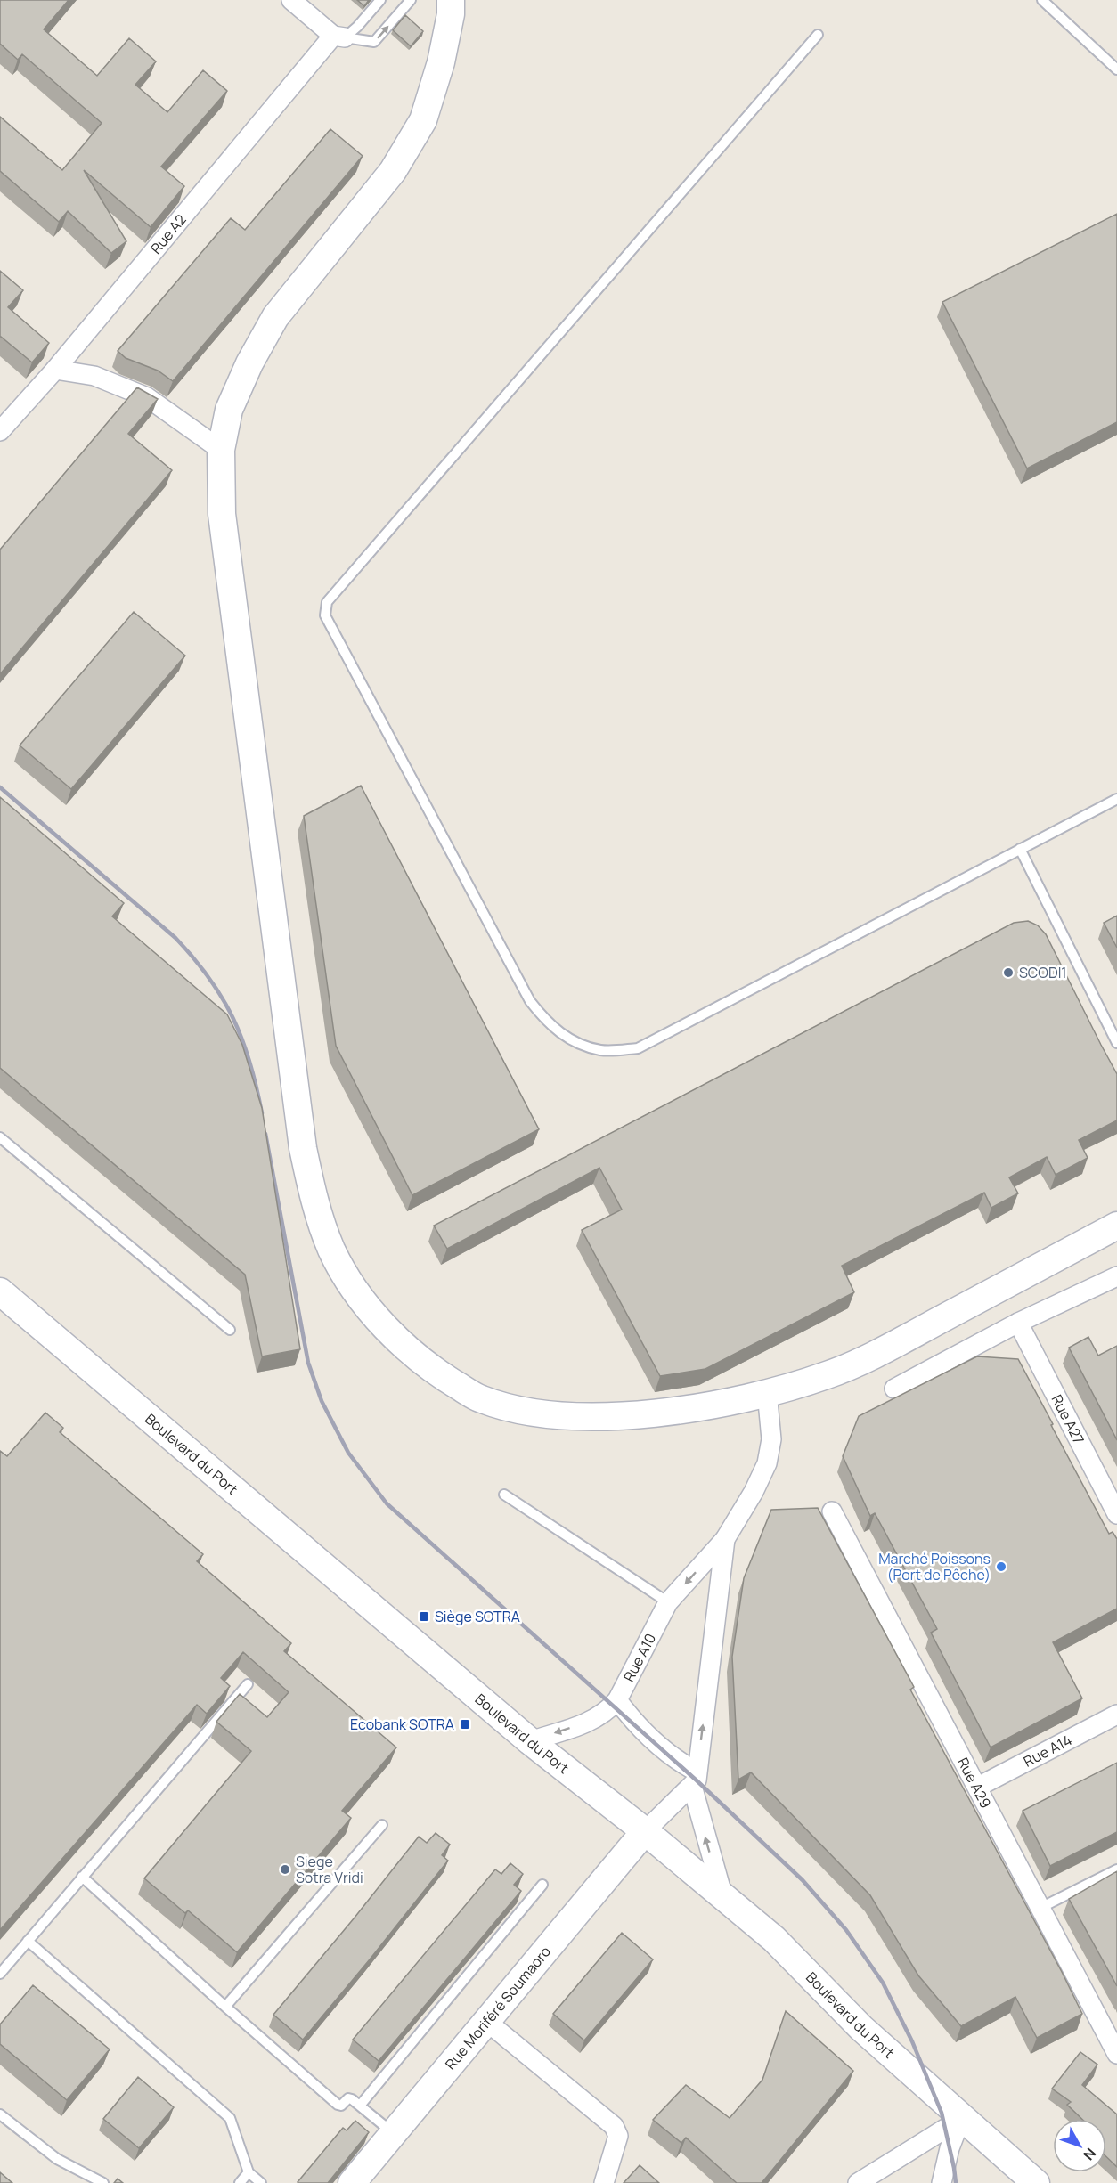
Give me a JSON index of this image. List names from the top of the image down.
{
  "streets": {
    "street": [
      "Rue A2",
      "Rue A27",
      "Boulevard du Port",
      "Rue A10",
      "Rue A14",
      "Rue A29",
      "Rue Moriféré Soumaoro"
    ]
  },
  "crossings": [
    ["Boulevard du Port", "Rue A10"],
    ["Boulevard du Port", "Rue Moriféré Soumaoro"],
    ["Rue A14", "Rue A29"]
  ],
  "places": {
    "other": ["SCODI1", "Marché Poissons (Port de Pêche)", "Siege Sotra Vridi"],
    "transit": ["Siège SOTRA", "Ecobank SOTRA"]
  },
  "north": "bottom right"
}
